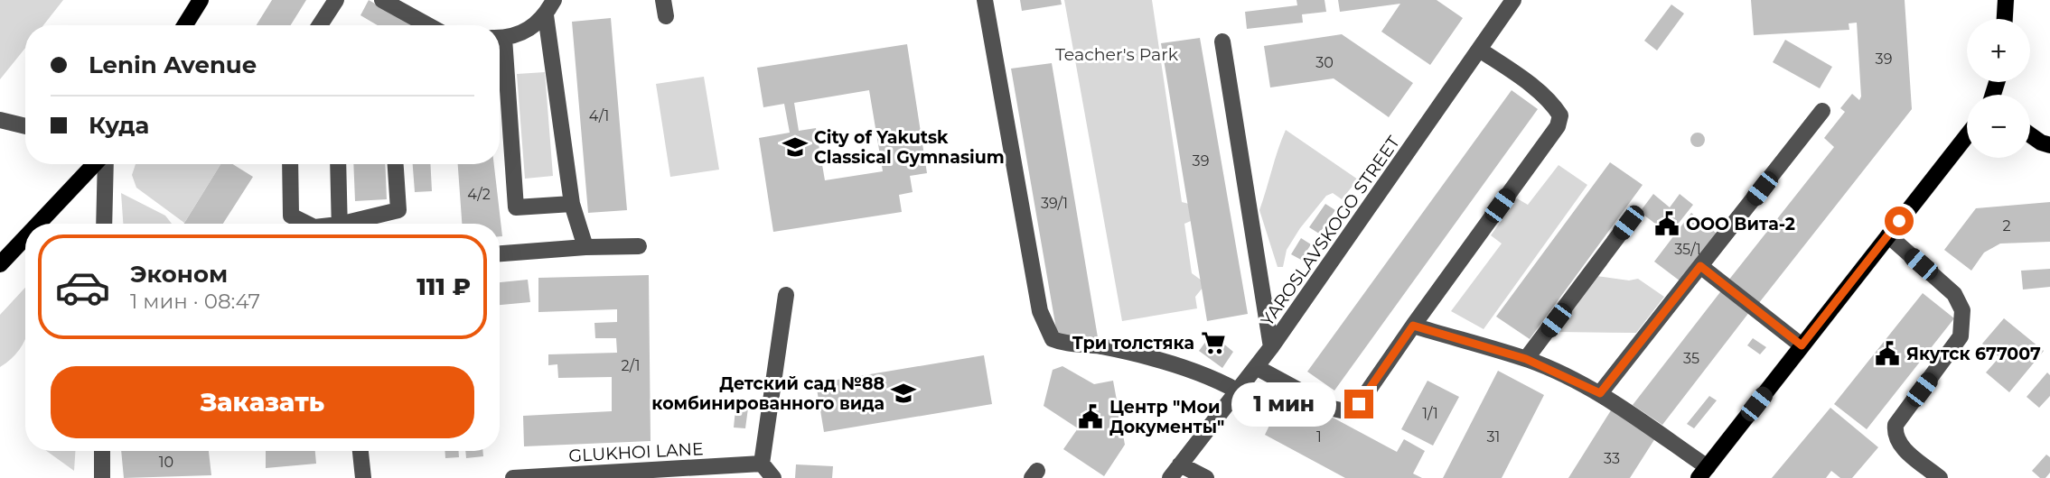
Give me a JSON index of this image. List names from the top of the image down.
{
  "streets": {
    "street": ["YAROSLAVSKOGO STREET", "GLUKHOI LANE"]
  },
  "parks": ["Teacher's Park"],
  "places": {
    "school or university": ["City of Yakutsk Classical Gymnasium", "Детский сад №88 комбинированного вида"],
    "public building": ["ООО Вита-2", "Якутск 677007", "Центр \"Мои Документы\""],
    "supermarket": ["Три толстяка"]
  },
  "house_numbers": [
    "39",
    "30",
    "4/1",
    "39",
    "4/2",
    "39/1",
    "2",
    "35/1",
    "35",
    "2/1",
    "1/1",
    "1",
    "31",
    "33",
    "10"
  ],
  "page": {
    "map_buttons": ["+", "−"],
    "banner": ["Lenin Avenue", "Куда"],
    "list": [
      {
        "name": "Эконом",
        "note": "1 мин · 08:47",
        "value": "111 ₽"
      }
    ],
    "buttons": "Заказать",
    "bubble": "1 мин"
  }
}
